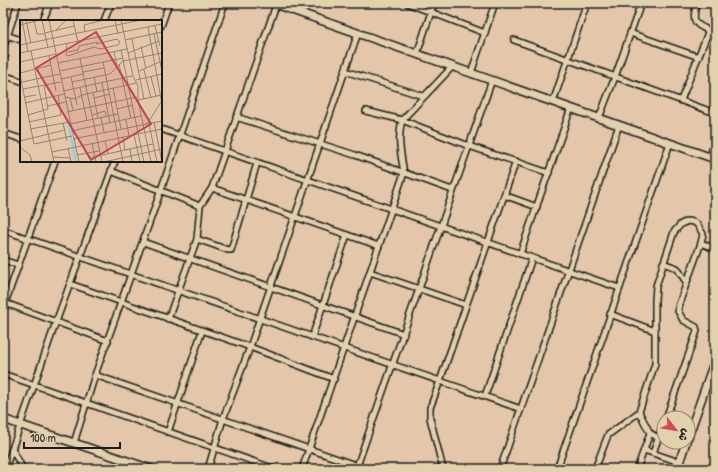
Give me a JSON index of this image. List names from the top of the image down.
{
  "scale_bar": "100 m",
  "north": "bottom right"
}
